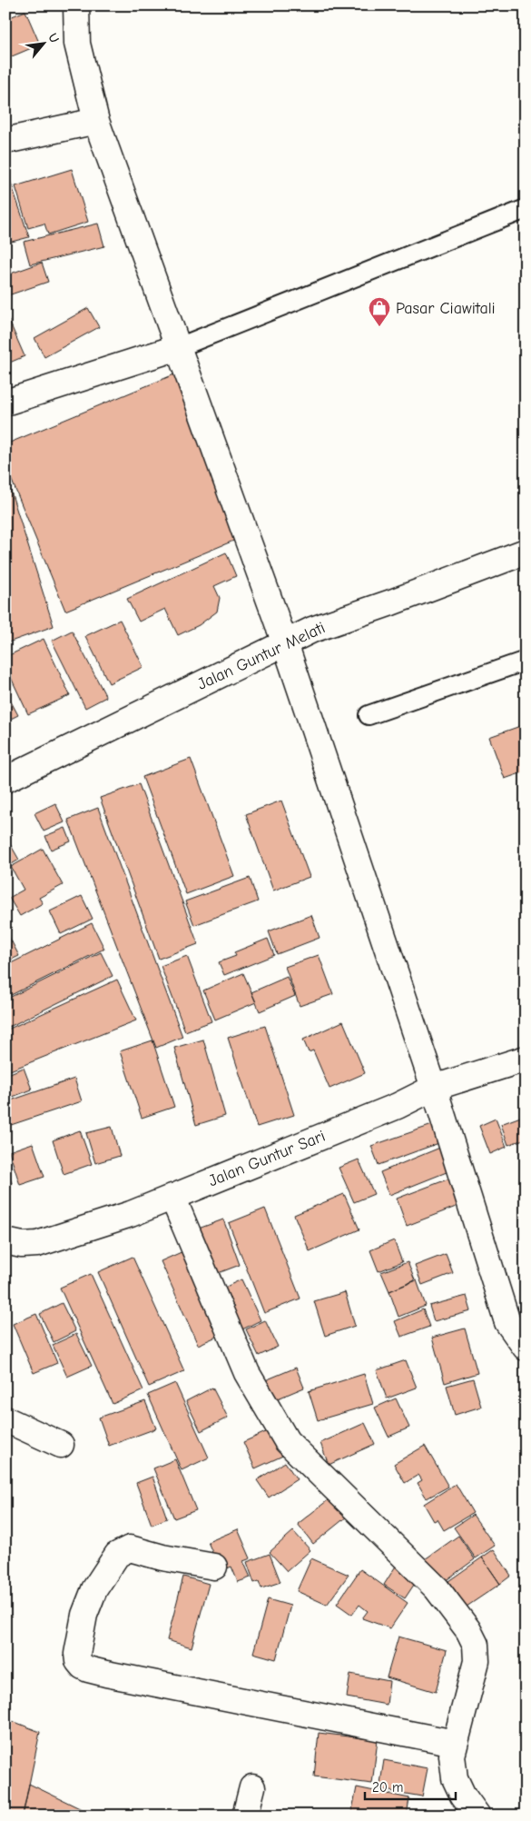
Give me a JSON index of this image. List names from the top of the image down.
{
  "streets": {
    "street": ["Jalan Guntur Melati", "Jalan Guntur Sari"]
  },
  "places": {
    "shop": ["Pasar Ciawitali"]
  },
  "scale_bar": "20 m",
  "north": "top right"
}
